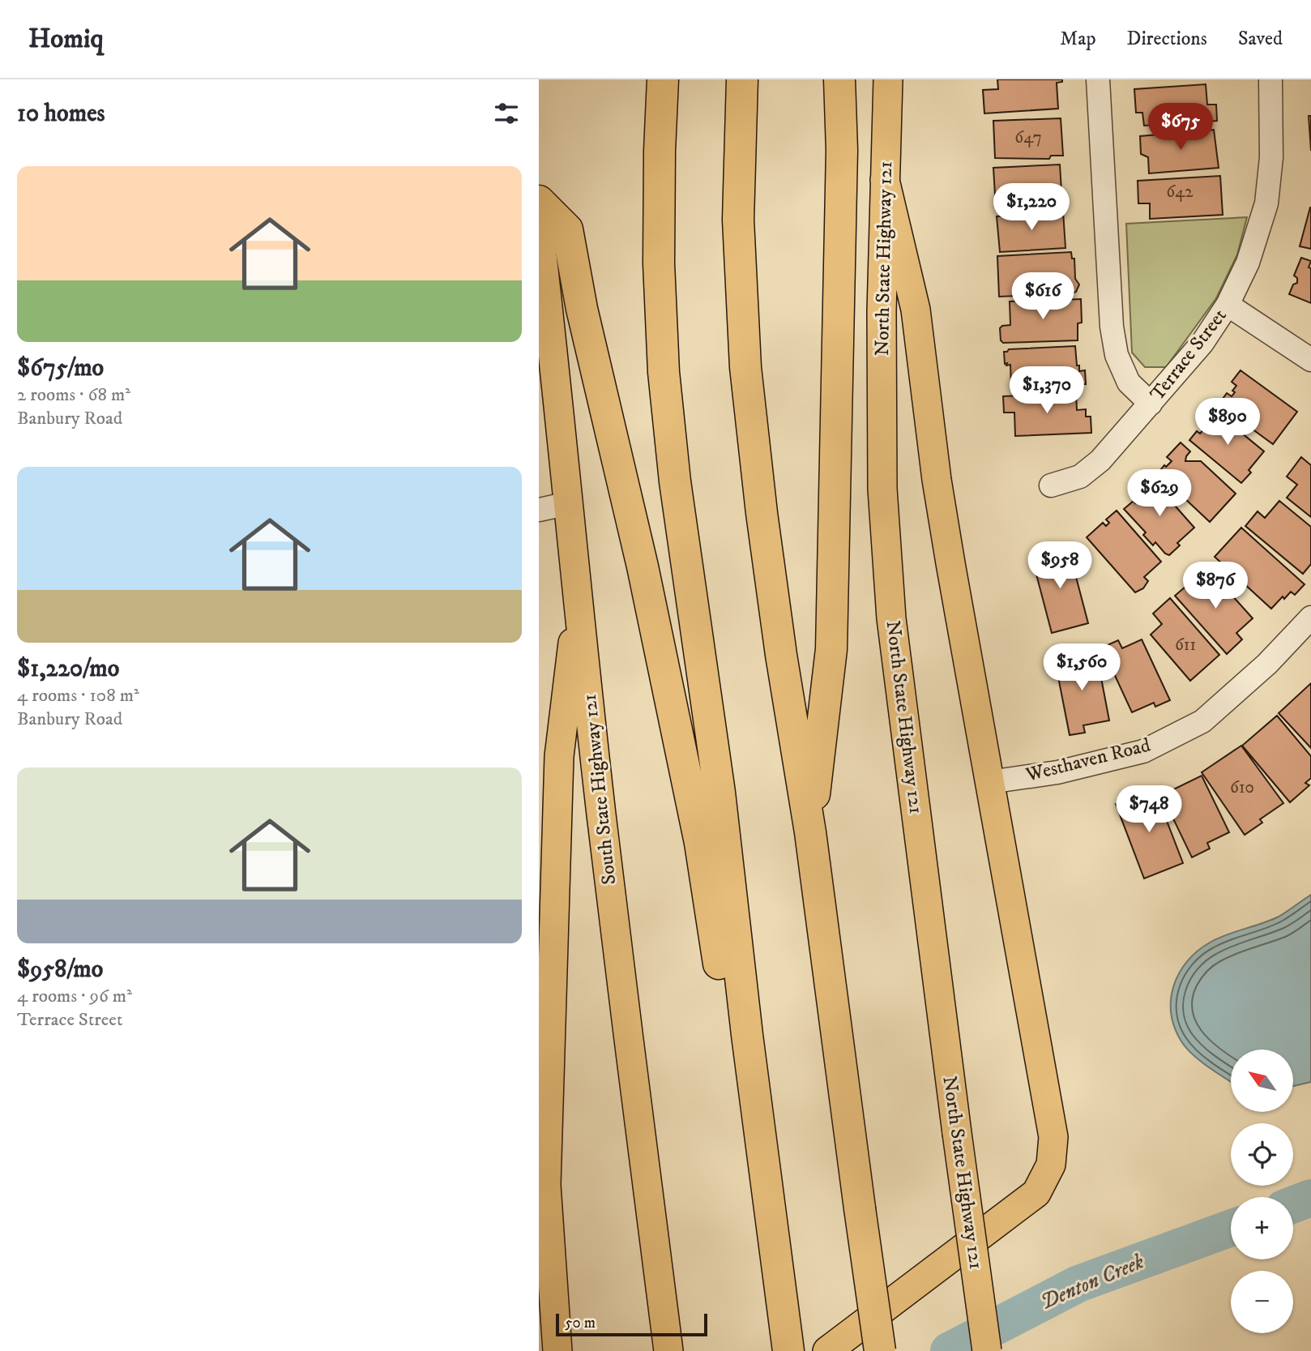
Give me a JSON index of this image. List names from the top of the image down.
{
  "streets": {
    "main road": ["North State Highway 121", "South State Highway 121"],
    "street": ["Terrace Street", "Westhaven Road"]
  },
  "water": ["Denton Creek"],
  "house_numbers": [
    "647",
    "642",
    "611",
    "610"
  ],
  "scale_bar": "50 m",
  "north": "top left",
  "page": {
    "header": "Homiq",
    "nav": ["Map", "Directions", "Saved"],
    "heading": "10 homes",
    "price": [
      "$675",
      "$1,220",
      "$616",
      "$1,370",
      "$890",
      "$629",
      "$958",
      "$876",
      "$1,560",
      "$748"
    ],
    "list": [
      {
        "name": "$675/mo",
        "note": "2 rooms · 68 m² · Banbury Road"
      },
      {
        "name": "$1,220/mo",
        "note": "4 rooms · 108 m² · Banbury Road"
      },
      {
        "name": "$958/mo",
        "note": "4 rooms · 96 m² · Terrace Street"
      }
    ],
    "map_buttons": ["+", "−"],
    "scale": "50 m"
  }
}
